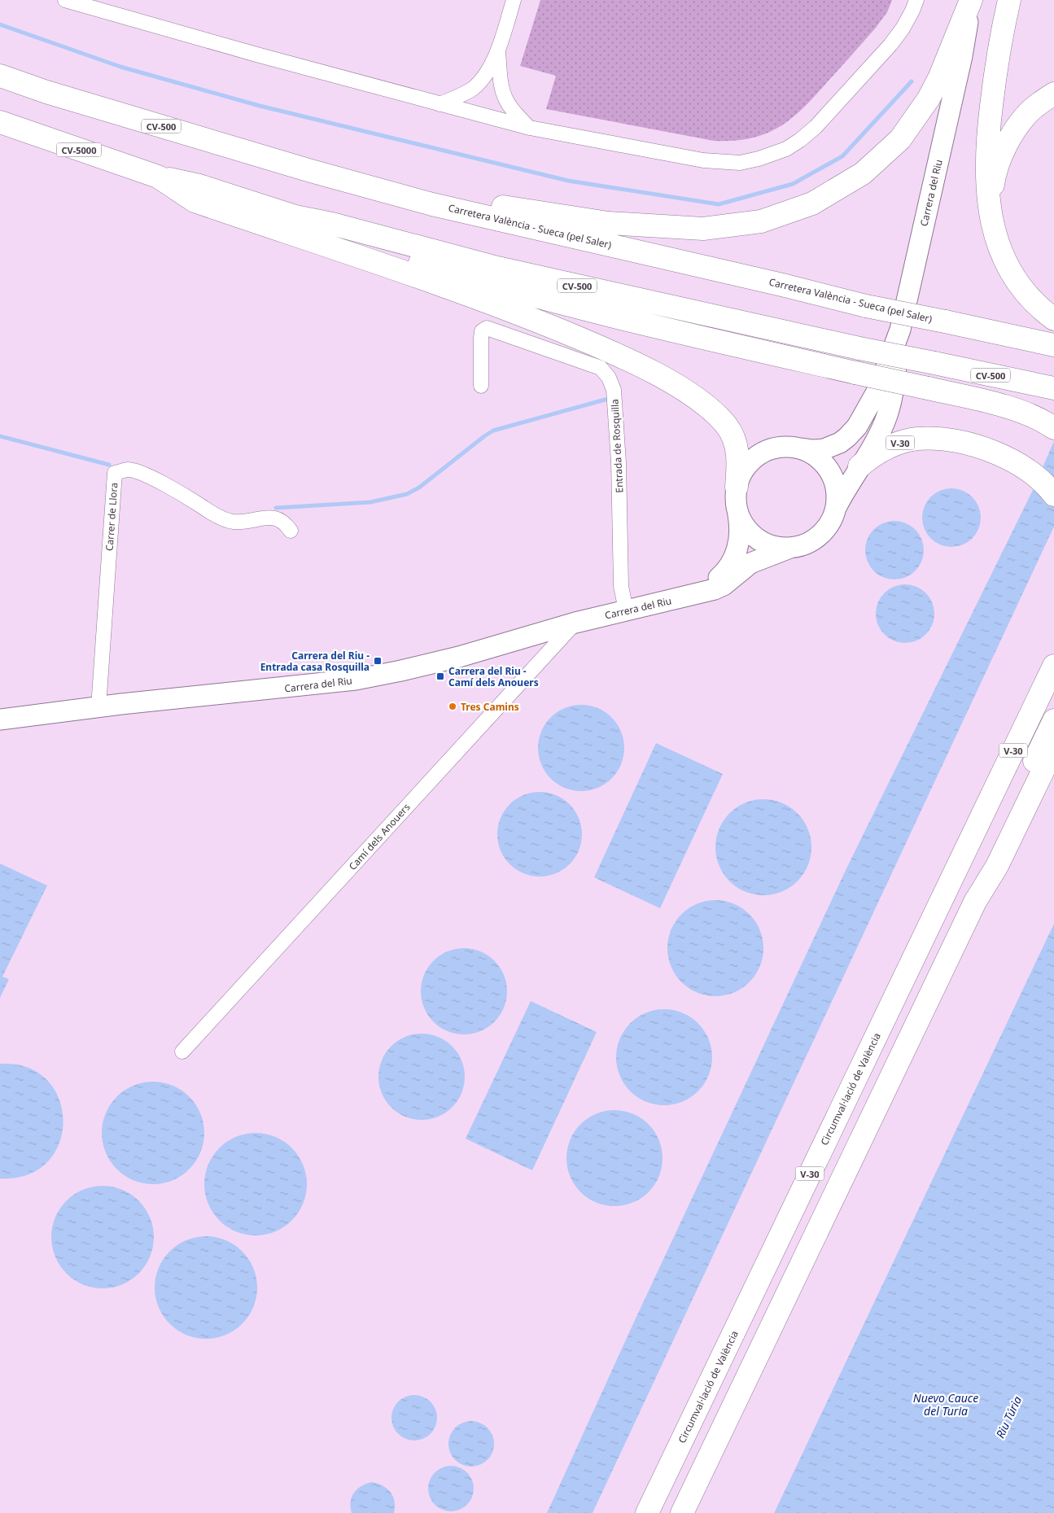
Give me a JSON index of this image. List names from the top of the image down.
{
  "streets": {
    "highway": [
      "CV-500",
      "CV-5000",
      "Carretera València - Sueca (pel Saler)",
      "V-30",
      "Circumval·lació de València"
    ],
    "street": [
      "Carrera del Riu",
      "Entrada de Rosquilla",
      "Carrer de Llora",
      "Camí dels Anouers"
    ]
  },
  "crossings": [
    ["CV-500", "CV-5000"],
    ["Carrera del Riu", "V-30"],
    ["Carrera del Riu", "Entrada de Rosquilla"],
    ["Carrera del Riu", "Carrer de Llora"],
    ["Carrera del Riu", "Camí dels Anouers"]
  ],
  "water": ["Nuevo Cauce del Turia", "Riu Túria"],
  "places": {
    "transit": ["Carrera del Riu - Entrada casa Rosquilla", "Carrera del Riu - Camí dels Anouers"],
    "other": ["Tres Camins"]
  }
}
